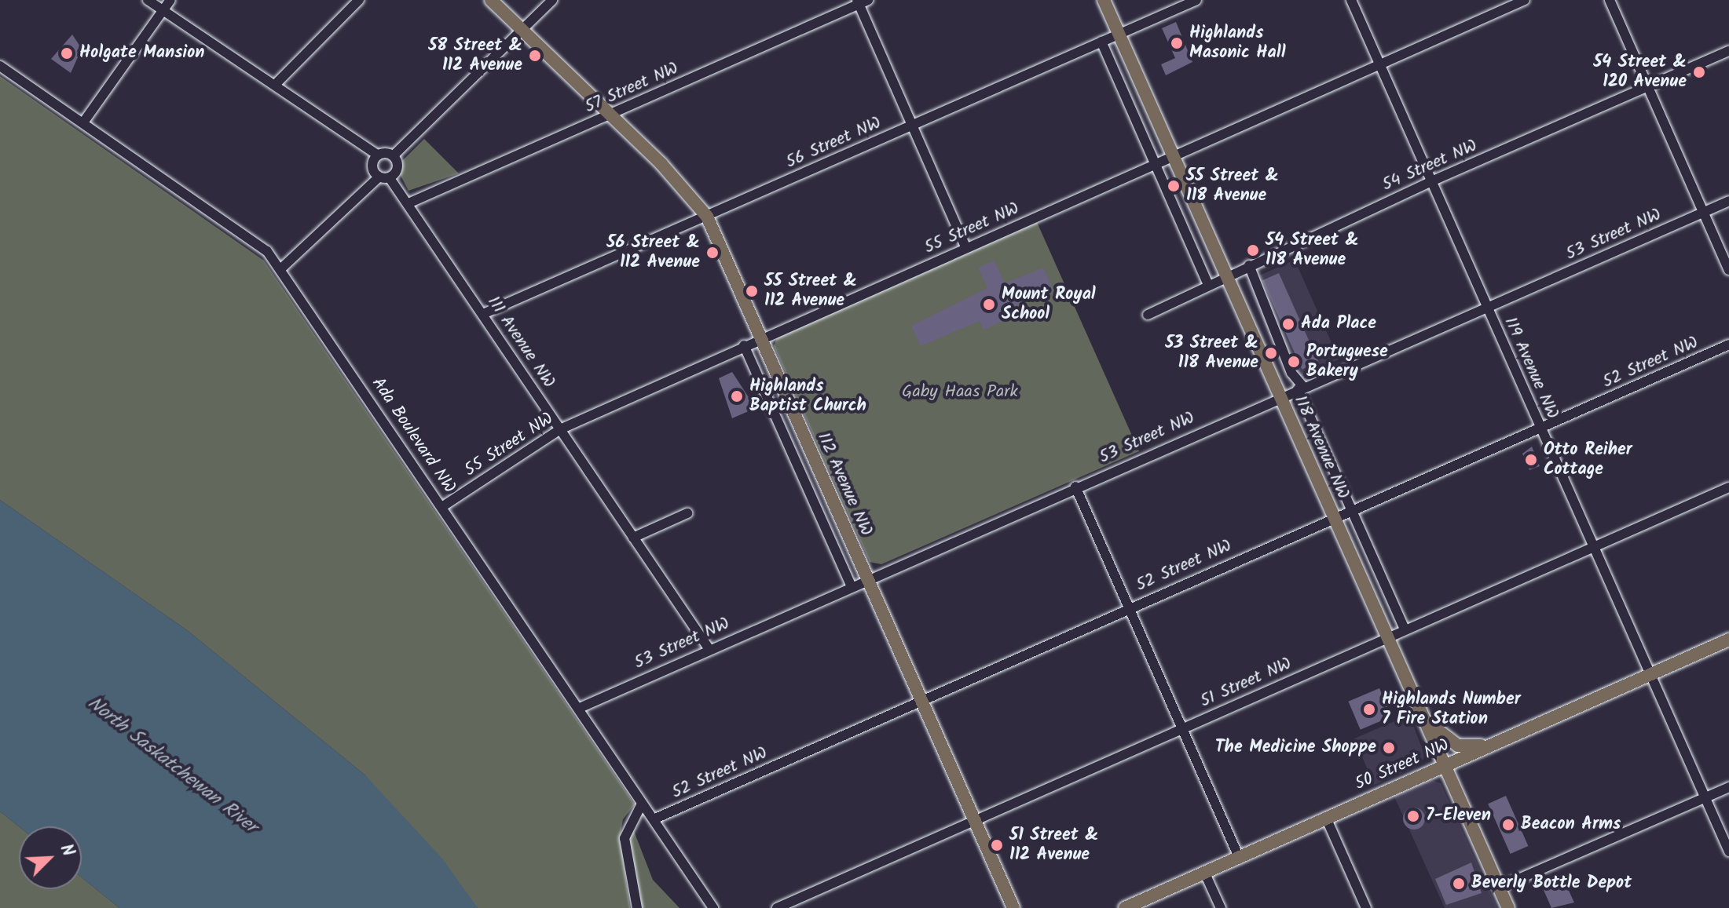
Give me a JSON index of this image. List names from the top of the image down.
{
  "streets": {
    "main road": ["118 Avenue NW", "112 Avenue NW", "50 Street NW"],
    "street": [
      "57 Street NW",
      "56 Street NW",
      "54 Street NW",
      "55 Street NW",
      "53 Street NW",
      "111 Avenue NW",
      "52 Street NW",
      "119 Avenue NW",
      "Ada Boulevard NW",
      "51 Street NW"
    ]
  },
  "crossings": [
    ["57 Street NW", "111 Avenue NW"],
    ["57 Street NW", "112 Avenue NW"],
    ["56 Street NW", "111 Avenue NW"],
    ["56 Street NW", "118 Avenue NW"],
    ["56 Street NW", "112 Avenue NW"],
    ["54 Street NW", "119 Avenue NW"],
    ["54 Street NW", "118 Avenue NW"],
    ["55 Street NW", "111 Avenue NW"],
    ["55 Street NW", "119 Avenue NW"],
    ["55 Street NW", "Ada Boulevard NW"],
    ["55 Street NW", "118 Avenue NW"],
    ["55 Street NW", "112 Avenue NW"],
    ["53 Street NW", "111 Avenue NW"],
    ["53 Street NW", "119 Avenue NW"],
    ["53 Street NW", "Ada Boulevard NW"],
    ["53 Street NW", "118 Avenue NW"],
    ["53 Street NW", "112 Avenue NW"],
    ["52 Street NW", "119 Avenue NW"],
    ["52 Street NW", "Ada Boulevard NW"],
    ["52 Street NW", "118 Avenue NW"],
    ["52 Street NW", "112 Avenue NW"],
    ["119 Avenue NW", "51 Street NW"],
    ["119 Avenue NW", "50 Street NW"],
    ["118 Avenue NW", "51 Street NW"],
    ["118 Avenue NW", "50 Street NW"],
    ["112 Avenue NW", "51 Street NW"]
  ],
  "water": ["North Saskatchewan River"],
  "parks": ["Gaby Haas Park"],
  "places": [
    "Highlands Masonic Hall",
    "Holgate Mansion",
    "58 Street & 112 Avenue",
    "54 Street & 120 Avenue",
    "55 Street & 118 Avenue",
    "54 Street & 118 Avenue",
    "56 Street & 112 Avenue",
    "55 Street & 112 Avenue",
    "Mount Royal School",
    "Ada Place",
    "53 Street & 118 Avenue",
    "Portuguese Bakery",
    "Highlands Baptist Church",
    "Otto Reiher Cottage",
    "Highlands Number 7 Fire Station",
    "The Medicine Shoppe",
    "7-Eleven",
    "Beacon Arms",
    "51 Street & 112 Avenue",
    "Beverly Bottle Depot"
  ],
  "north": "top right"
}
